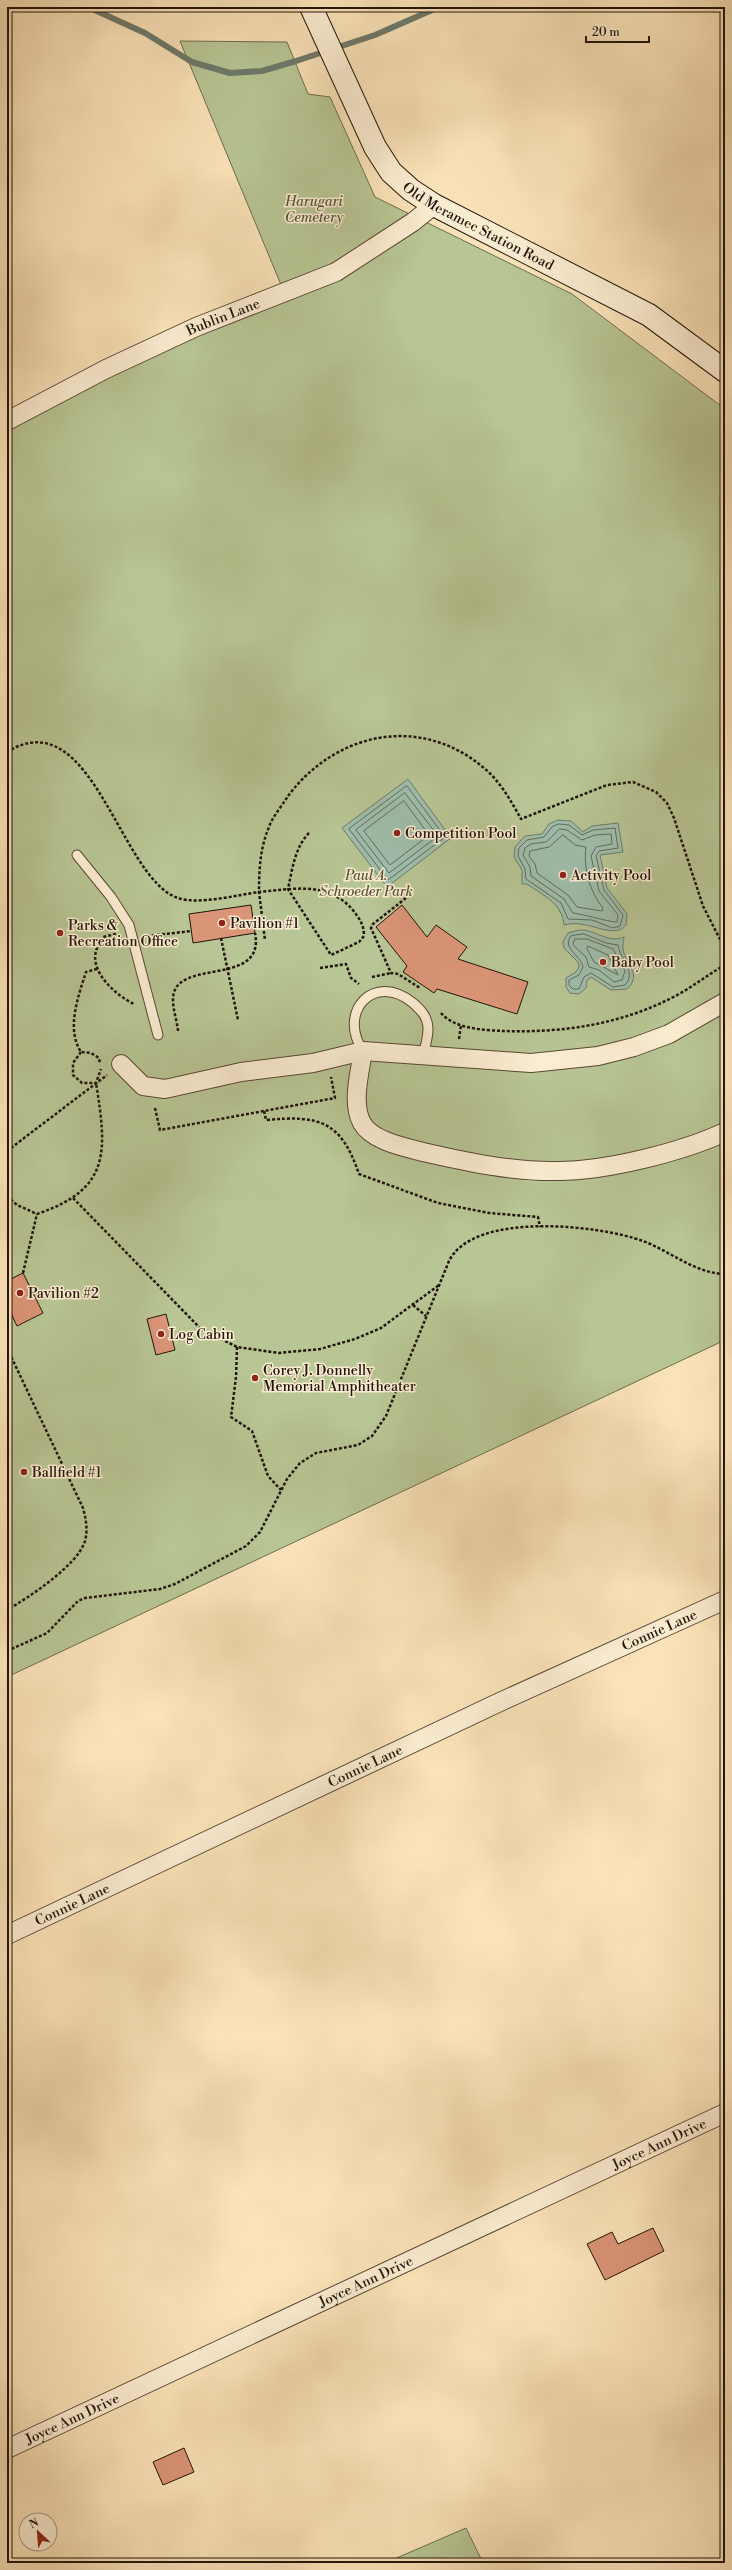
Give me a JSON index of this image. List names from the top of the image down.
{
  "streets": {
    "street": [
      "Old Meramec Station Road",
      "Bublin Lane",
      "Connie Lane",
      "Joyce Ann Drive"
    ]
  },
  "crossings": [
    ["Old Meramec Station Road", "Bublin Lane"]
  ],
  "parks": ["Harugari Cemetery", "Paul A. Schroeder Park"],
  "places": [
    "Competition Pool",
    "Activity Pool",
    "Pavilion #1",
    "Parks & Recreation Office",
    "Baby Pool",
    "Pavilion #2",
    "Log Cabin",
    "Corey J. Donnelly Memorial Amphitheater",
    "Ballfield #1"
  ],
  "scale_bar": "20 m",
  "north": "top left"
}
